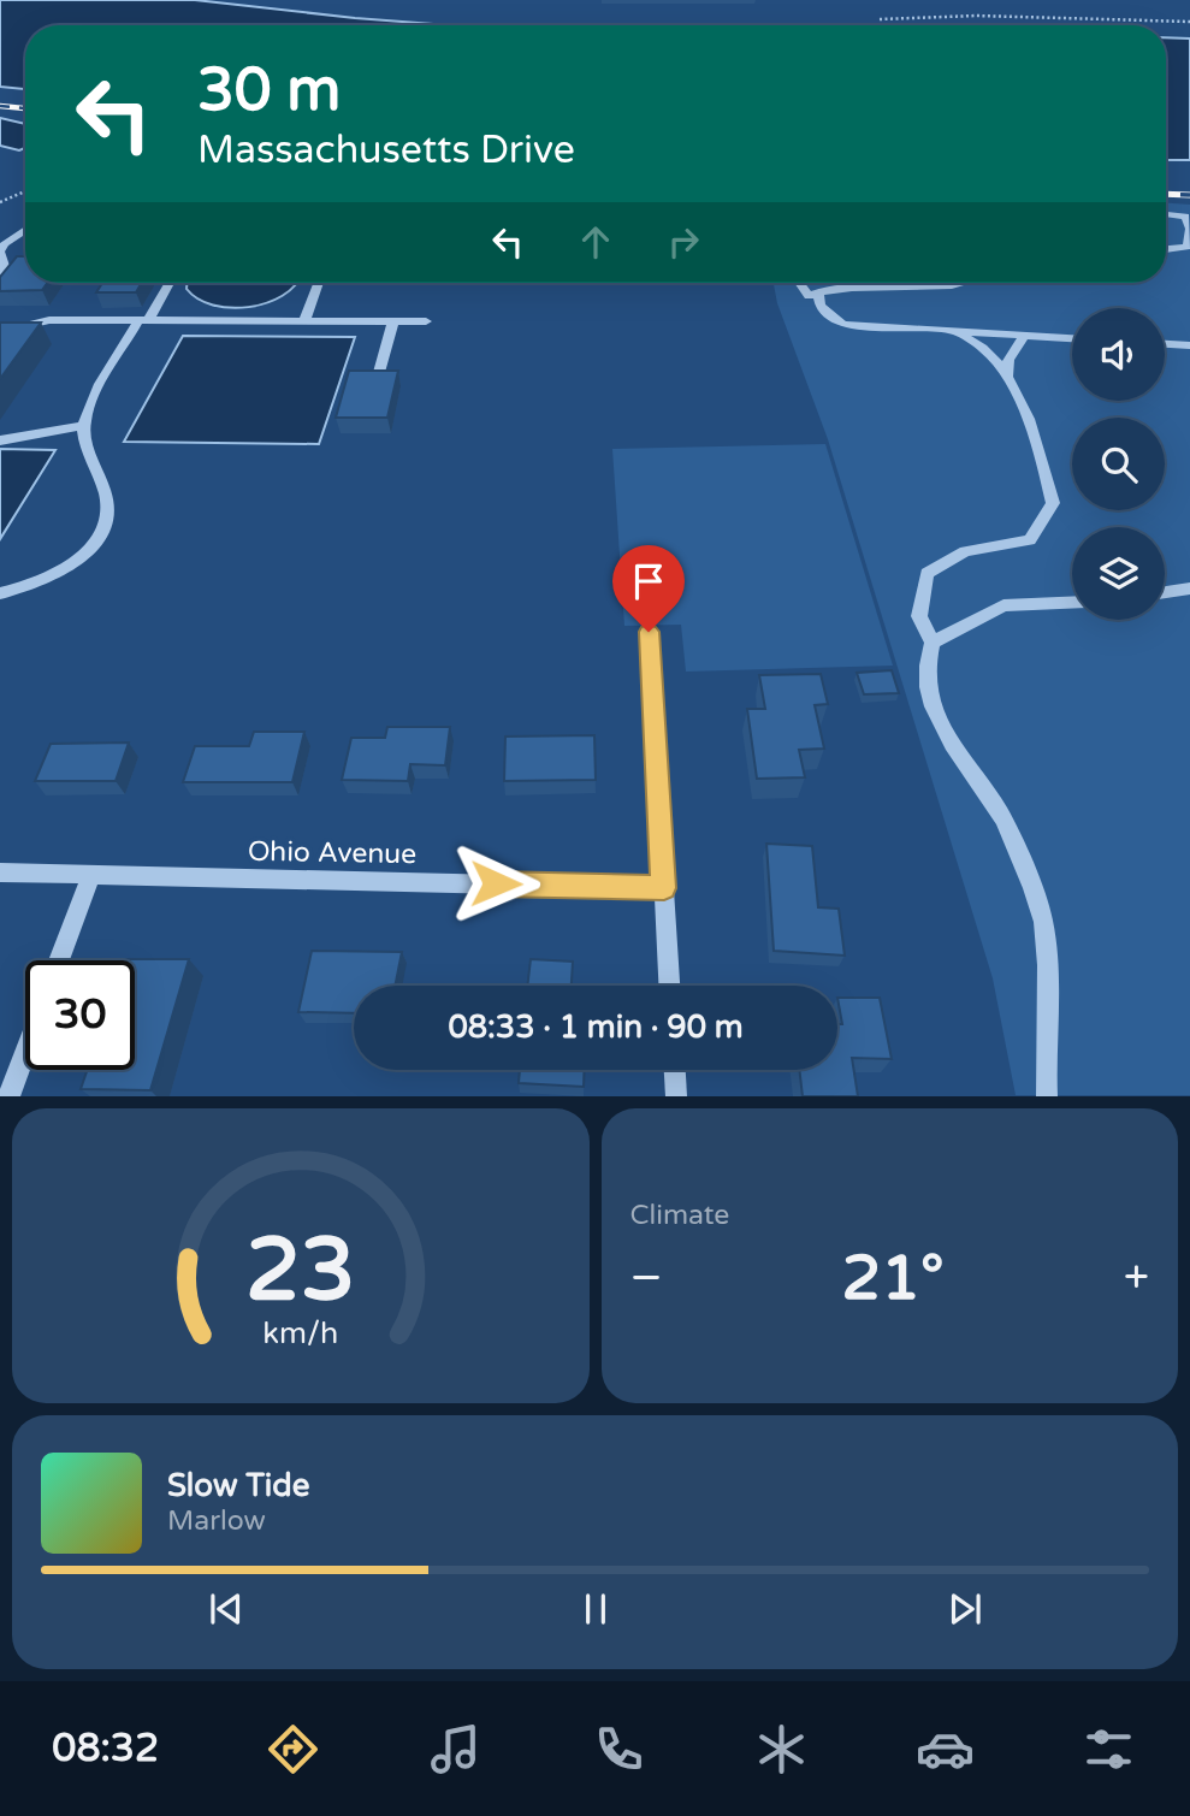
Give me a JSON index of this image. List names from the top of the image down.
{
  "streets": {
    "street": ["Ohio Avenue"]
  },
  "page": {
    "turn": ["30 m", "Massachusetts Drive"],
    "limit": "30",
    "trip": "08:33 · 1 min · 90 m",
    "tile": "Climate",
    "heat": ["−", "21°", "+"],
    "song": ["Slow Tide", "Marlow"],
    "tabs": "08:32",
    "gauge": ["23", "km/h"]
  }
}
